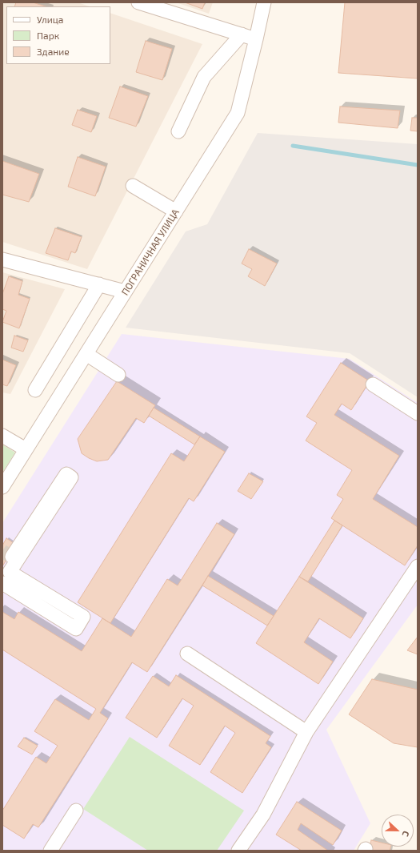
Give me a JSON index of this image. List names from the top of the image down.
{
  "streets": {
    "street": ["ПОГРАНИЧНАЯ УЛИЦА"]
  },
  "legend": ["Улица", "Парк", "Здание"],
  "north": "right"
}
